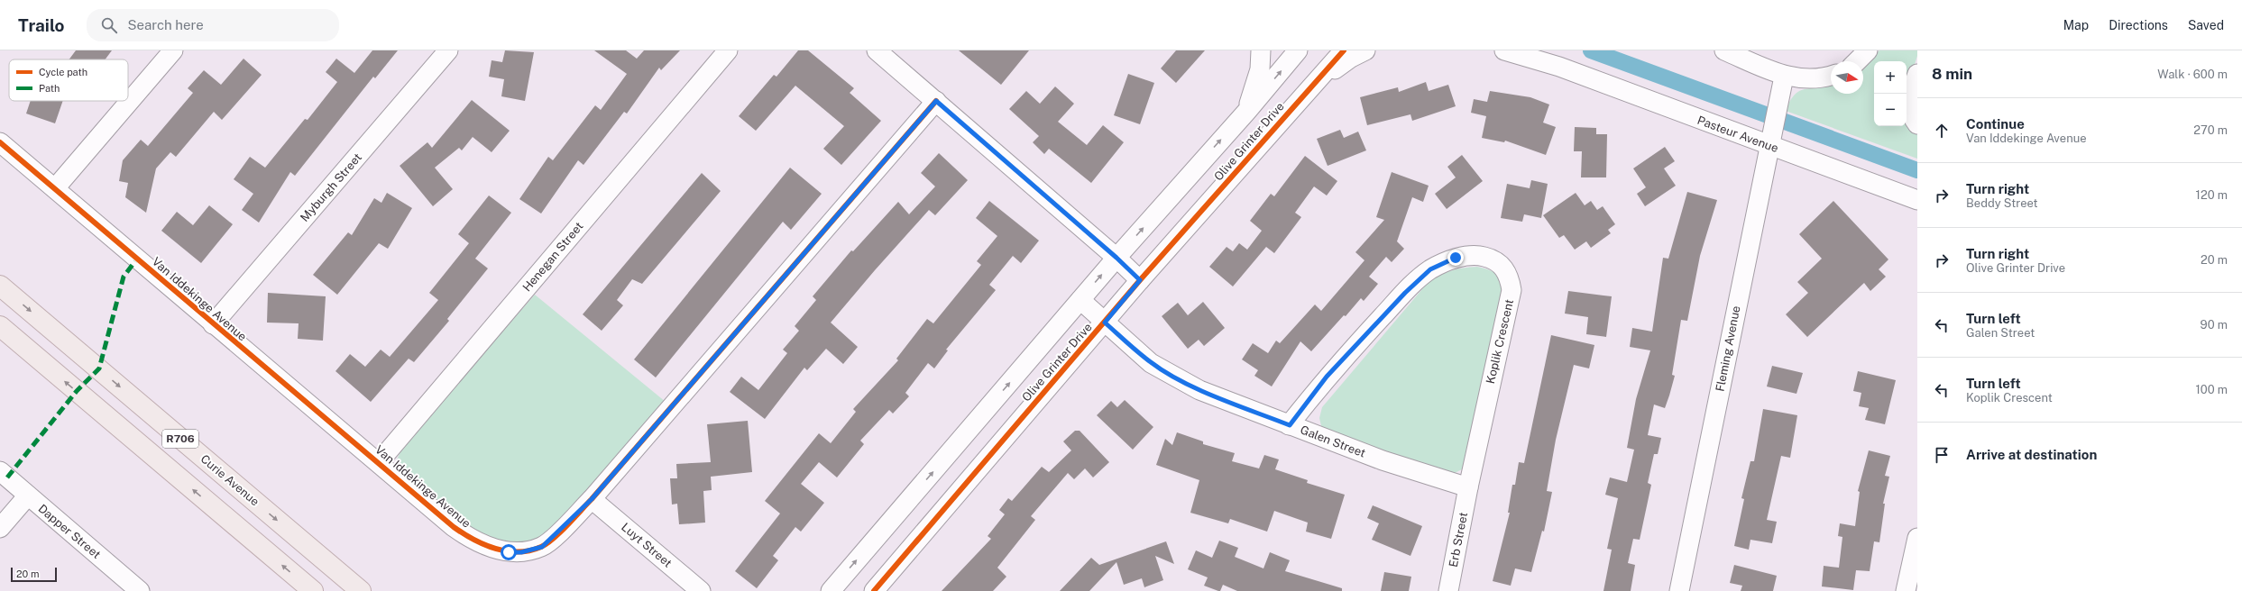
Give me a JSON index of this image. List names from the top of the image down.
{
  "streets": {
    "main road": ["R706", "Curie Avenue"],
    "street": [
      "Pasteur Avenue",
      "Olive Grinter Drive",
      "Myburgh Street",
      "Henegan Street",
      "Van Iddekinge Avenue",
      "Koplik Crescent",
      "Fleming Avenue",
      "Galen Street",
      "Dapper Street",
      "Erb Street",
      "Luyt Street"
    ]
  },
  "crossings": [
    ["Pasteur Avenue", "Fleming Avenue"],
    ["Olive Grinter Drive", "Galen Street"],
    ["Myburgh Street", "Van Iddekinge Avenue"],
    ["Henegan Street", "Van Iddekinge Avenue"],
    ["Van Iddekinge Avenue", "Luyt Street"],
    ["Koplik Crescent", "Galen Street"],
    ["Koplik Crescent", "Erb Street"],
    ["Galen Street", "Erb Street"]
  ],
  "legend": ["Cycle path", "Path"],
  "scale_bar": "20 m",
  "north": "right",
  "page": {
    "header": "Trailo",
    "search": "Search here",
    "nav": ["Map", "Directions", "Saved"],
    "heading": ["8 min", "Walk · 600 m"],
    "map_buttons": ["+", "−"],
    "list": [
      ["Continue", "Van Iddekinge Avenue", "270 m"],
      ["Turn right", "Beddy Street", "120 m"],
      ["Turn right", "Olive Grinter Drive", "20 m"],
      ["Turn left", "Galen Street", "90 m"],
      ["Turn left", "Koplik Crescent", "100 m"],
      "Arrive at destination"
    ],
    "scale": "20 m"
  }
}
